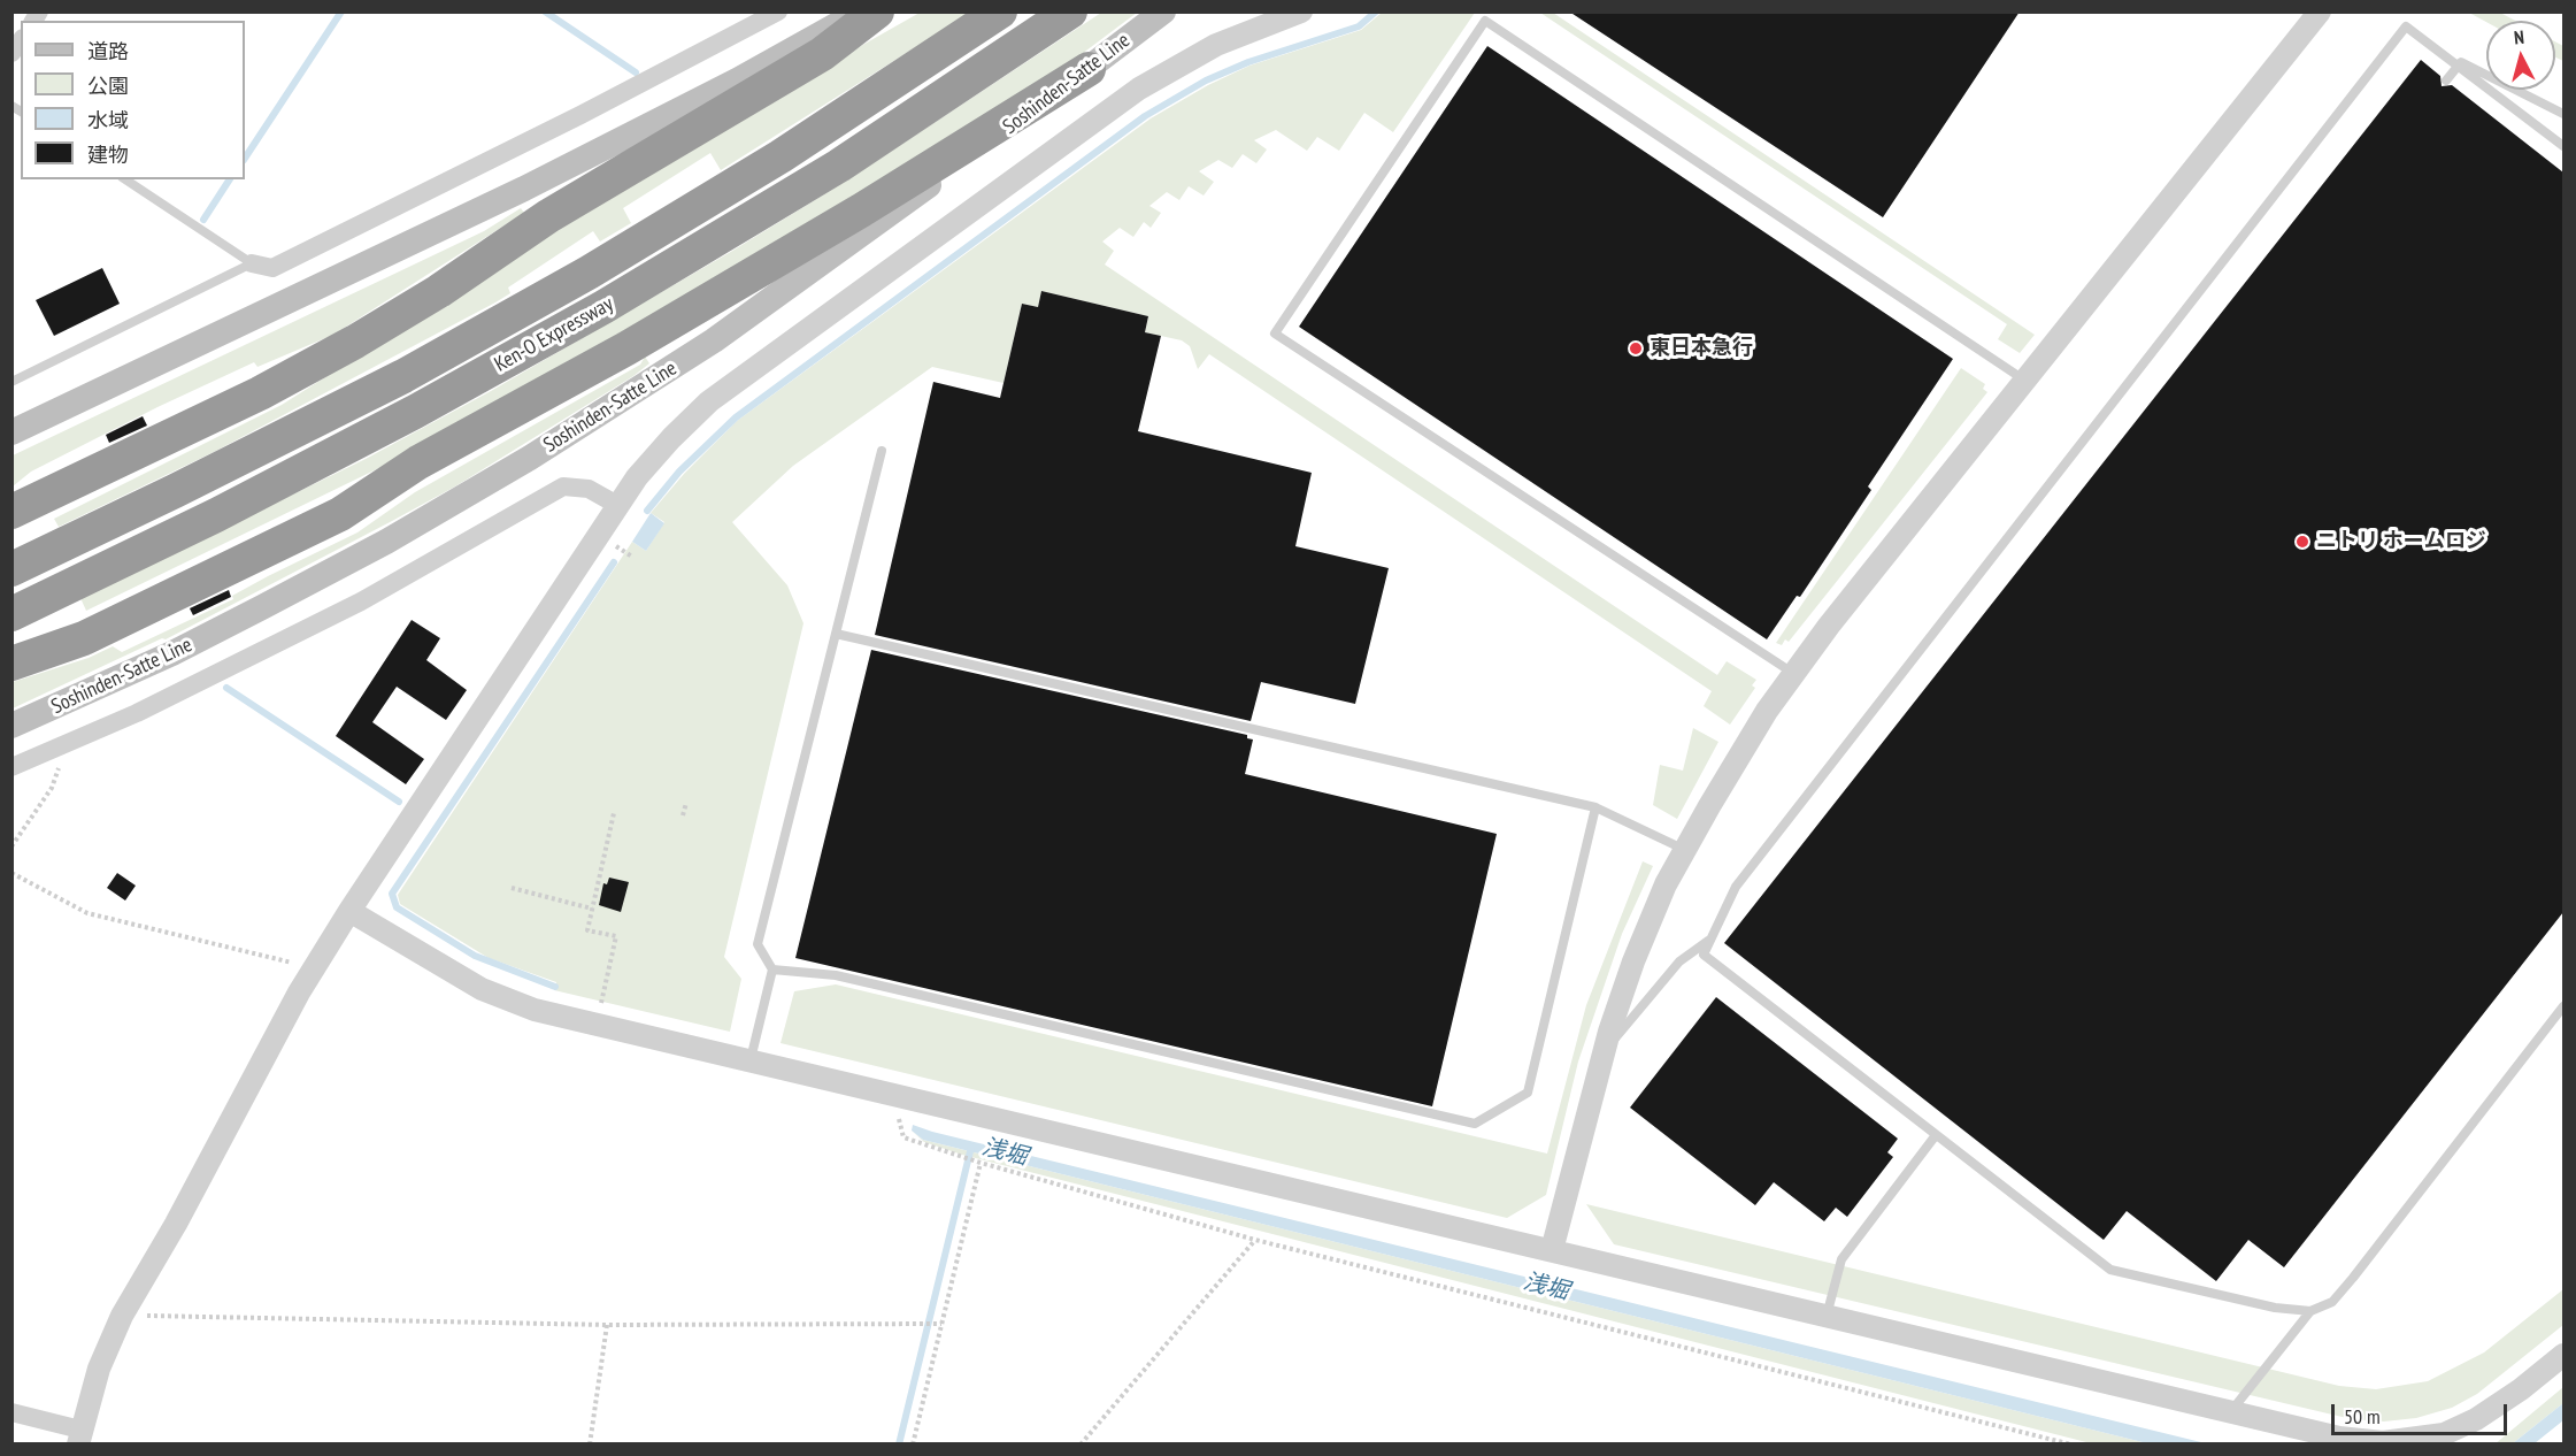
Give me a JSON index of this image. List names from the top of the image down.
{
  "streets": {
    "highway": ["Ken-O Expressway"],
    "main road": ["Soshinden-Satte Line"]
  },
  "water": ["浅堀"],
  "places": ["東日本急行", "ニトリ ホームロジ"],
  "legend": [
    "道路",
    "公園",
    "水域",
    "建物"
  ],
  "scale_bar": "50 m",
  "north": "top"
}
